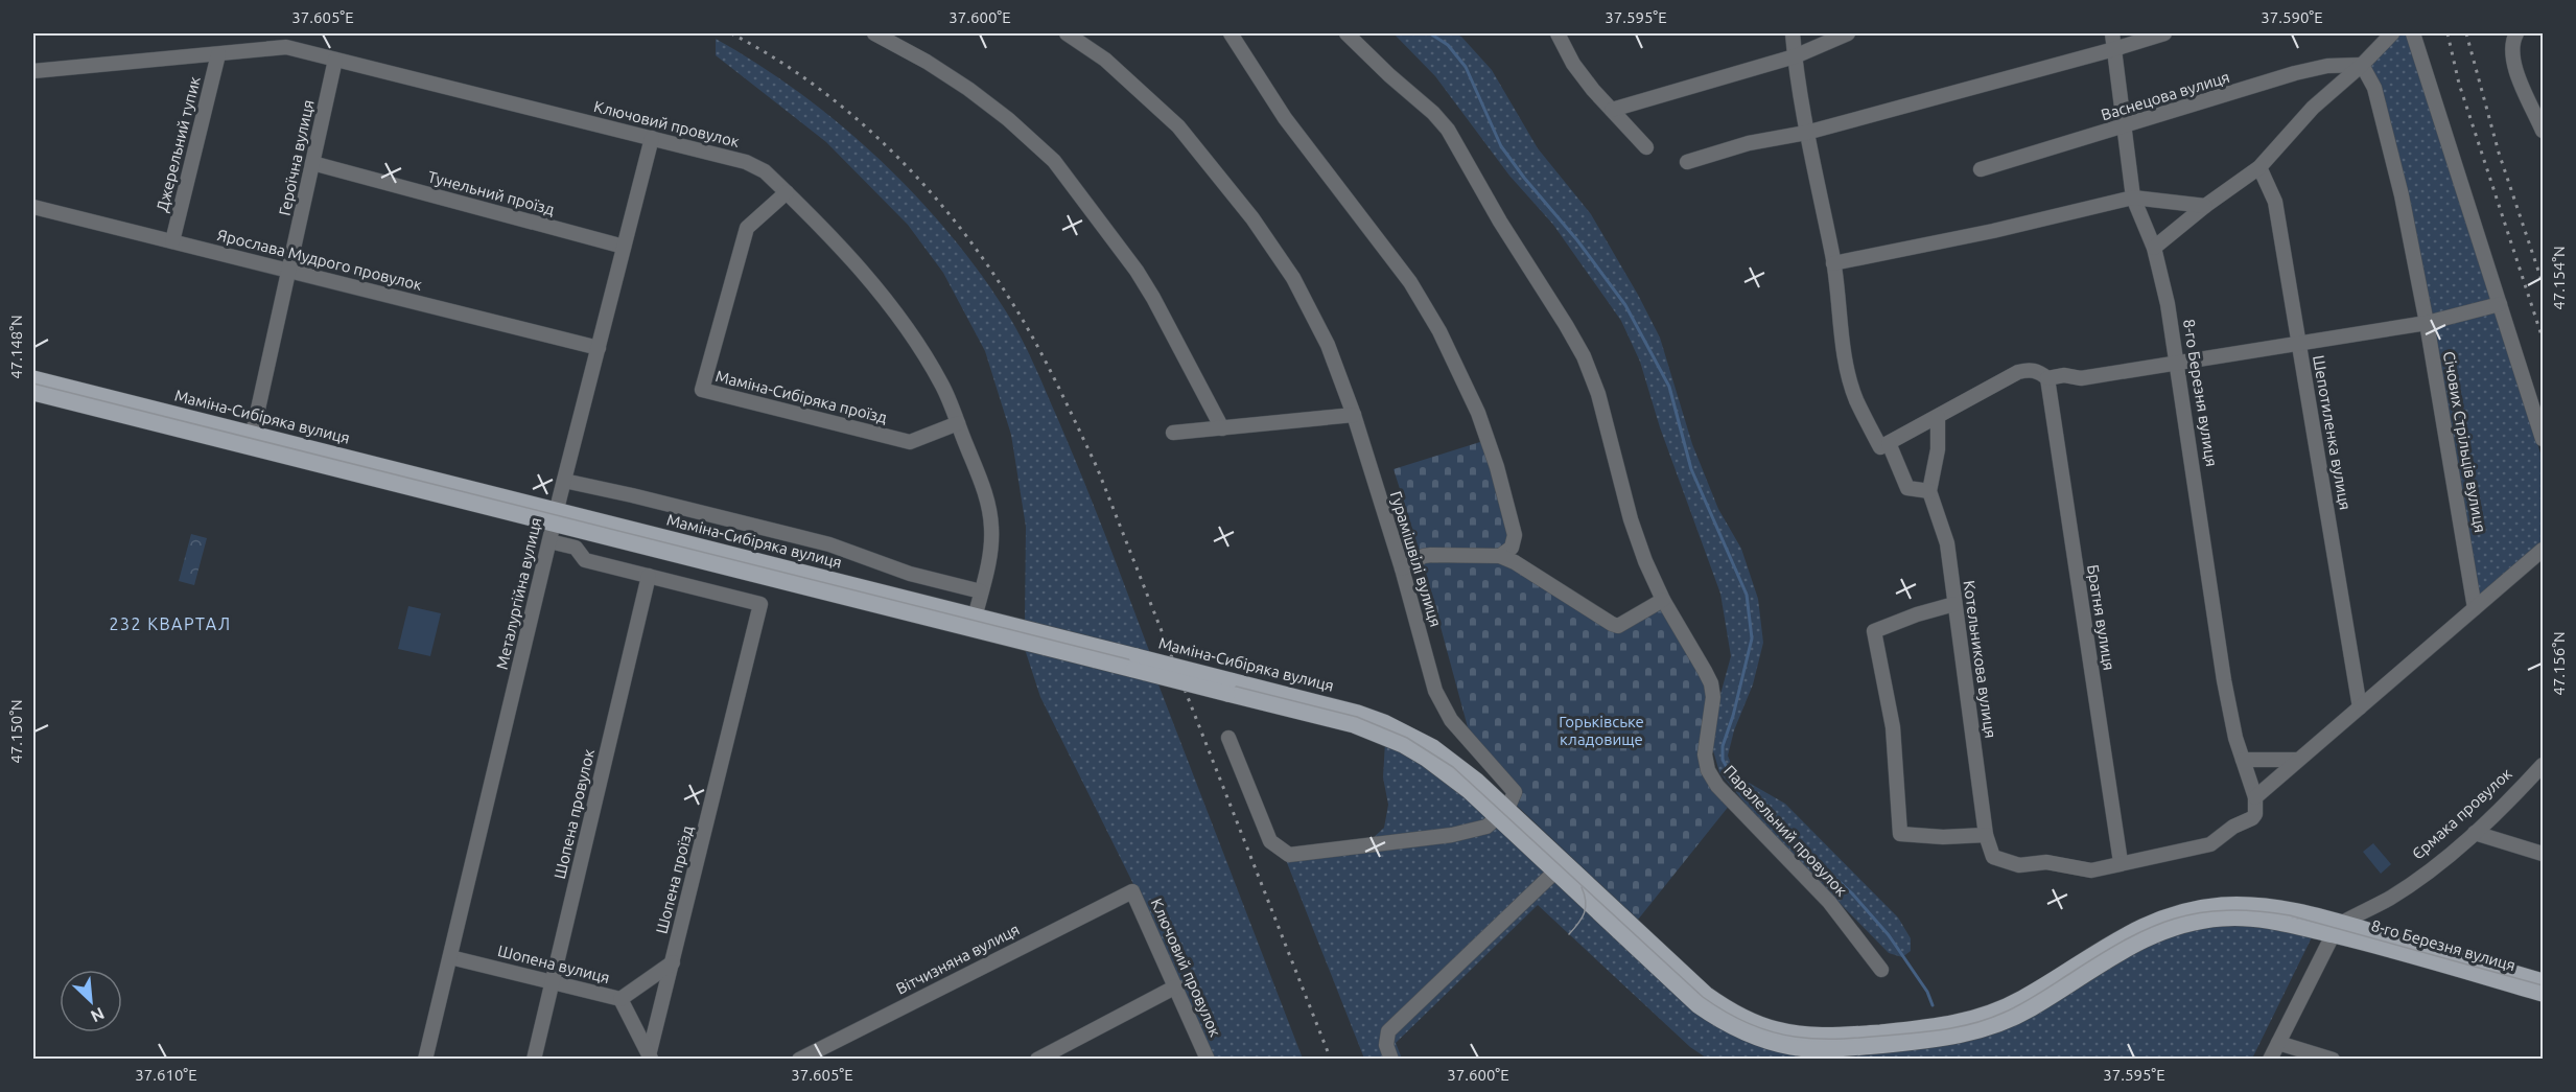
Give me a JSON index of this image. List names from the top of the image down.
{
  "streets": {
    "main road": ["8-го Березня вулиця", "Маміна-Сибіряка вулиця"],
    "street": [
      "Васнецова вулиця",
      "Ключовий провулок",
      "Джерельний тупик",
      "Героїчна вулиця",
      "Тунельний проїзд",
      "Ярослава Мудрого провулок",
      "Маміна-Сибіряка проїзд",
      "Шепотиленка вулиця",
      "Січових Стрільців вулиця",
      "Гурамішвілі вулиця",
      "Металургійна вулиця",
      "Братня вулиця",
      "Котельникова вулиця",
      "Шопена провулок",
      "Єрмака провулок",
      "Паралельний провулок",
      "Шопена проїзд",
      "Вітчизняна вулиця",
      "Шопена вулиця"
    ]
  },
  "crossings": [
    ["Васнецова вулиця", "8-го Березня вулиця"],
    ["Васнецова вулиця", "Січових Стрільців вулиця"],
    ["Ключовий провулок", "Джерельний тупик"],
    ["Ключовий провулок", "Героїчна вулиця"],
    ["Ключовий провулок", "Маміна-Сибіряка проїзд"],
    ["Ключовий провулок", "Маміна-Сибіряка вулиця"],
    ["Ключовий провулок", "Металургійна вулиця"],
    ["Ключовий провулок", "Вітчизняна вулиця"],
    ["Джерельний тупик", "Ярослава Мудрого провулок"],
    ["Героїчна вулиця", "Тунельний проїзд"],
    ["Героїчна вулиця", "Ярослава Мудрого провулок"],
    ["Героїчна вулиця", "Маміна-Сибіряка вулиця"],
    ["Тунельний проїзд", "Металургійна вулиця"],
    ["Ярослава Мудрого провулок", "Металургійна вулиця"],
    ["8-го Березня вулиця", "Маміна-Сибіряка вулиця"],
    ["8-го Березня вулиця", "Єрмака провулок"],
    ["Маміна-Сибіряка вулиця", "Гурамішвілі вулиця"],
    ["Маміна-Сибіряка вулиця", "Металургійна вулиця"],
    ["Маміна-Сибіряка вулиця", "Єрмака провулок"],
    ["Металургійна вулиця", "Шопена вулиця"],
    ["Шопена провулок", "Шопена проїзд"],
    ["Шопена провулок", "Шопена вулиця"],
    ["Шопена проїзд", "Шопена вулиця"]
  ],
  "districts": ["232 КВАРТАЛ"],
  "parks": ["Горьківське кладовище"],
  "north": "bottom right",
  "coordinates": [
    "37.605°E",
    "37.600°E",
    "37.595°E",
    "37.590°E",
    "47.154°N",
    "47.148°N",
    "47.156°N",
    "47.150°N",
    "37.610°E"
  ]
}
